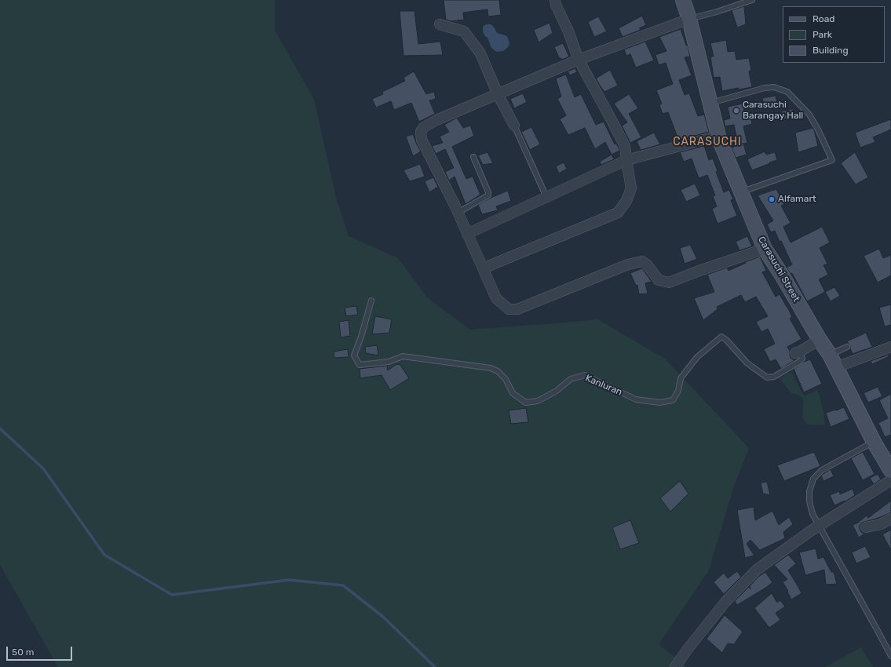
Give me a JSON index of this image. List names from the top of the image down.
{
  "streets": {
    "street": ["Carasuchi Street"],
    "lane": ["Kanluran"]
  },
  "districts": ["CARASUCHI"],
  "places": ["Carasuchi Barangay Hall", "Alfamart"],
  "legend": ["Road", "Park", "Building"],
  "scale_bar": "50 m"
}
